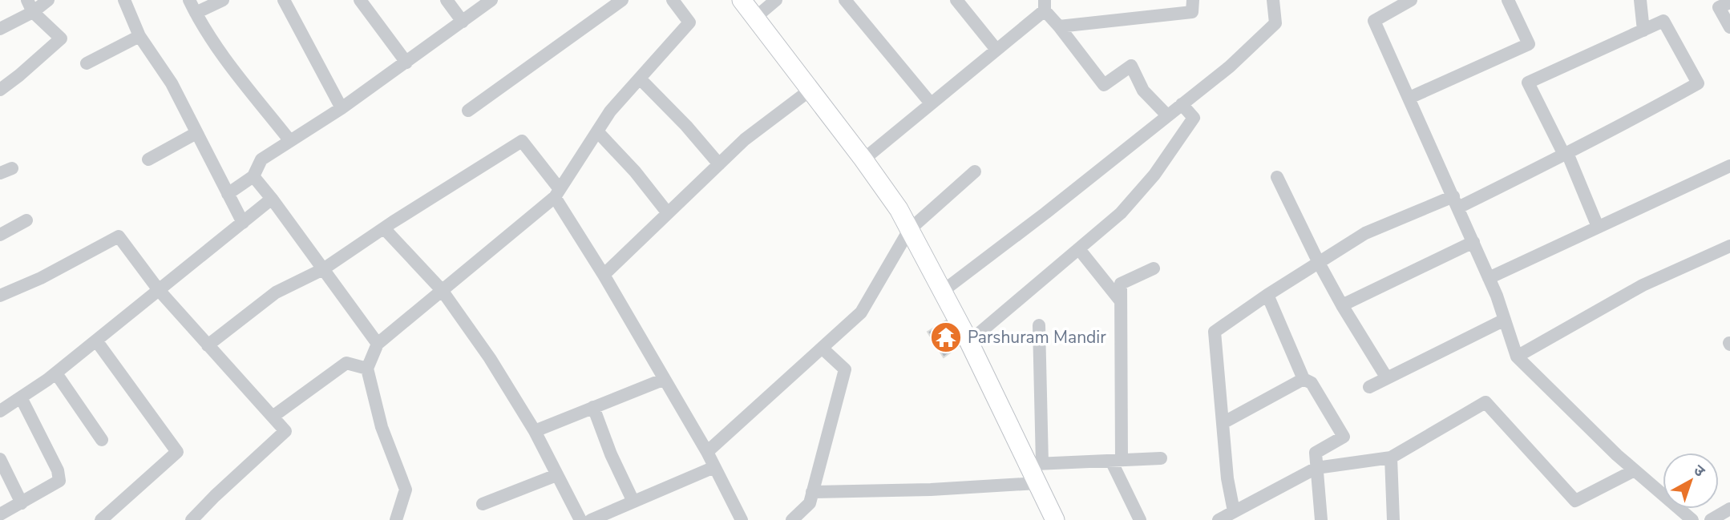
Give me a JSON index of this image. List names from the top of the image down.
{
  "places": {
    "temple": ["Parshuram Mandir"]
  },
  "north": "top right"
}
